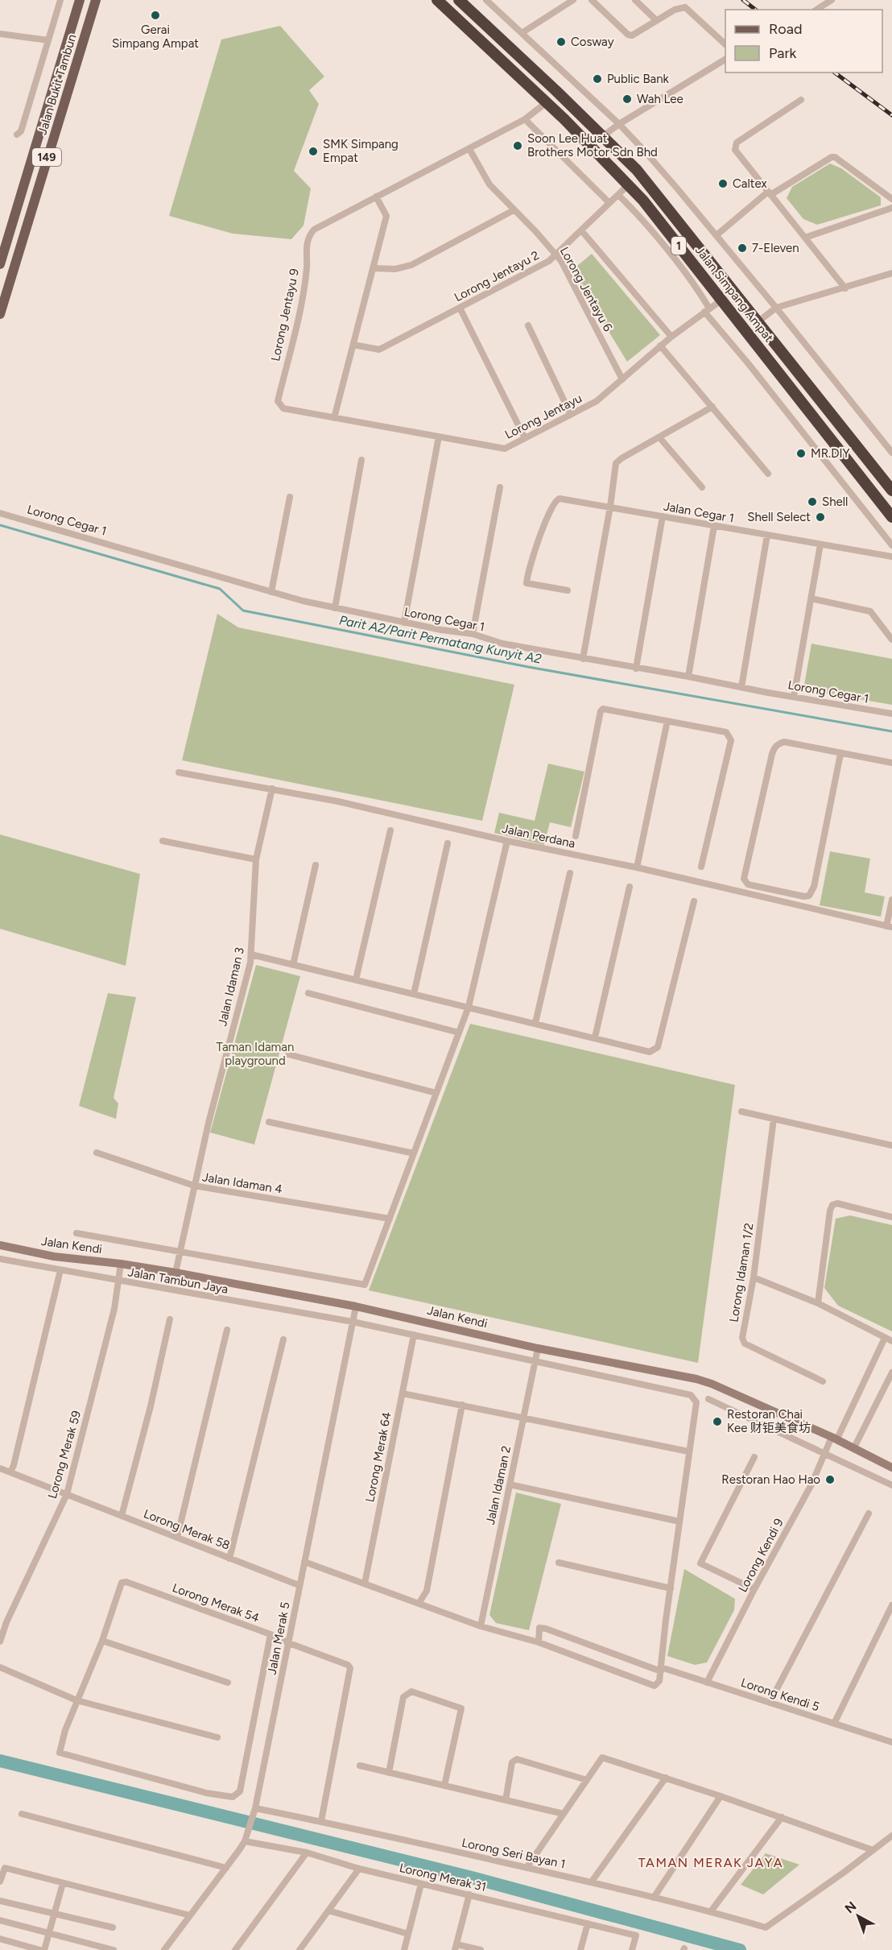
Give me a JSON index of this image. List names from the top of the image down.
{
  "streets": {
    "highway": ["1", "Jalan Simpang Ampat"],
    "main road": ["Jalan Bukit Tambun", "149"],
    "street": [
      "Lorong Jentayu 2",
      "Lorong Jentayu 6",
      "Lorong Jentayu 9",
      "Lorong Jentayu",
      "Jalan Cegar 1",
      "Lorong Cegar 1",
      "Jalan Perdana",
      "Jalan Idaman 3",
      "Jalan Idaman 4",
      "Jalan Kendi",
      "Lorong Idaman 1/2",
      "Jalan Tambun Jaya",
      "Lorong Merak 59",
      "Lorong Merak 64",
      "Jalan Idaman 2",
      "Lorong Merak 58",
      "Lorong Kendi 9",
      "Lorong Merak 54",
      "Jalan Merak 5",
      "Lorong Kendi 5",
      "Lorong Seri Bayan 1",
      "Lorong Merak 31"
    ]
  },
  "crossings": [
    ["Lorong Jentayu 2", "Lorong Jentayu 6"],
    ["Lorong Jentayu 2", "Jalan Simpang Ampat"],
    ["Lorong Jentayu 6", "Lorong Jentayu 9"],
    ["Lorong Jentayu 6", "Lorong Jentayu"],
    ["Jalan Simpang Ampat", "Lorong Jentayu 9"],
    ["Jalan Simpang Ampat", "Lorong Jentayu"],
    ["Lorong Jentayu 9", "Lorong Jentayu"],
    ["Jalan Perdana", "Jalan Idaman 3"],
    ["Jalan Idaman 3", "Jalan Idaman 4"],
    ["Jalan Idaman 3", "Jalan Kendi"],
    ["Jalan Idaman 4", "Jalan Kendi"],
    ["Jalan Kendi", "Lorong Merak 59"],
    ["Jalan Kendi", "Jalan Idaman 2"],
    ["Jalan Kendi", "Lorong Kendi 9"],
    ["Jalan Kendi", "Jalan Merak 5"],
    ["Jalan Tambun Jaya", "Lorong Merak 59"],
    ["Jalan Tambun Jaya", "Jalan Merak 5"],
    ["Lorong Merak 59", "Lorong Merak 58"],
    ["Lorong Merak 58", "Jalan Merak 5"],
    ["Lorong Kendi 9", "Lorong Kendi 5"],
    ["Lorong Merak 54", "Jalan Merak 5"],
    ["Lorong Merak 54", "Lorong Seri Bayan 1"],
    ["Jalan Merak 5", "Lorong Seri Bayan 1"],
    ["Jalan Merak 5", "Lorong Merak 31"]
  ],
  "districts": ["TAMAN MERAK JAYA"],
  "water": ["Parit A2/Parit Permatang Kunyit A2"],
  "parks": ["Taman Idaman playground"],
  "places": [
    "Gerai Simpang Ampat",
    "Cosway",
    "Public Bank",
    "Wah Lee",
    "Soon Lee Huat Brothers Motor Sdn Bhd",
    "SMK Simpang Empat",
    "Caltex",
    "7-Eleven",
    "MR.DIY",
    "Shell",
    "Shell Select",
    "Restoran Chai Kee 财钜美食坊",
    "Restoran Hao Hao"
  ],
  "legend": ["Road", "Park"],
  "north": "top left"
}
